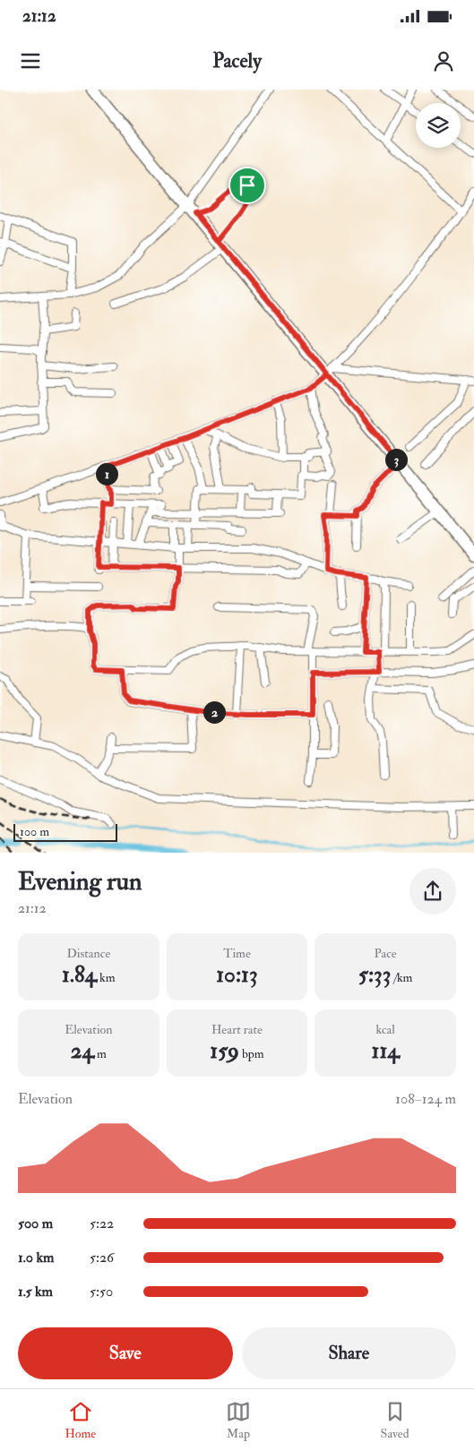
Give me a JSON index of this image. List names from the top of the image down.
{
  "scale_bar": "100 m",
  "page": {
    "status": "21:12",
    "header": "Pacely",
    "pins": ["3", "1", "2"],
    "scale": "100 m",
    "heading": ["Evening run", "21:12"],
    "stats": [
      ["Distance", "1.84 km"],
      ["Time", "10:13"],
      ["Pace", "5:33 /km"],
      ["Elevation", "24 m"],
      ["Heart rate", "159 bpm"],
      ["kcal", "114"]
    ],
    "chart": ["Elevation", "108–124 m"],
    "list": [
      {
        "name": "500 m",
        "note": "5:22"
      },
      {
        "name": "1.0 km",
        "note": "5:26"
      },
      {
        "name": "1.5 km",
        "note": "5:50"
      }
    ],
    "buttons": ["Save", "Share"],
    "tabs": ["Home", "Map", "Saved"]
  }
}
